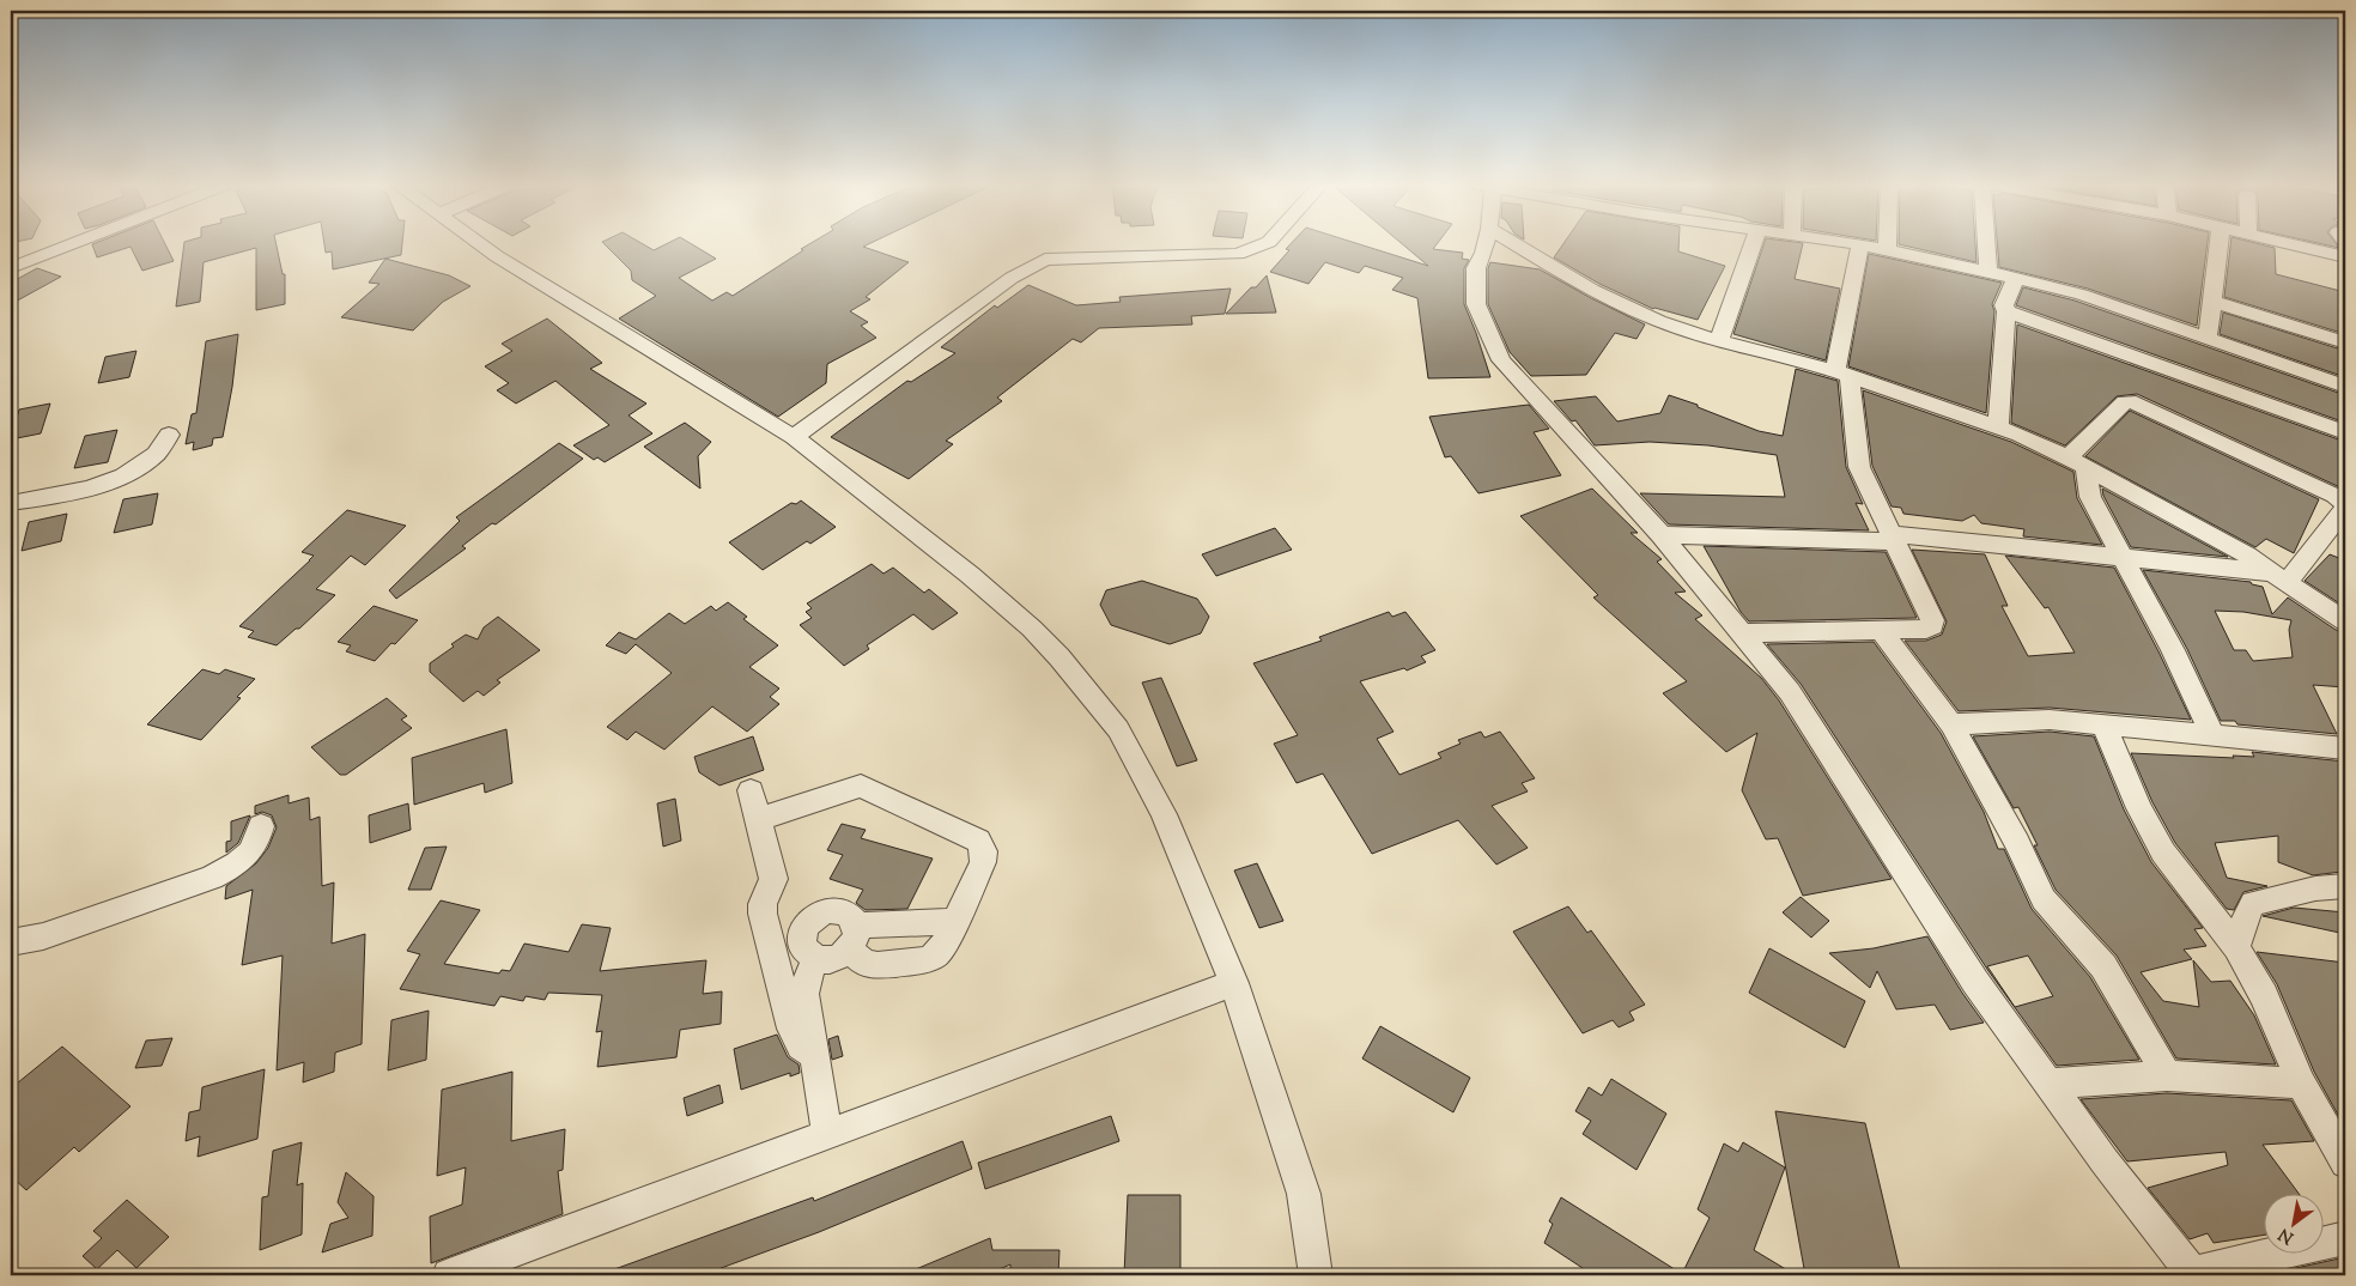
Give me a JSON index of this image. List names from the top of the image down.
{
  "north": "bottom left"
}
